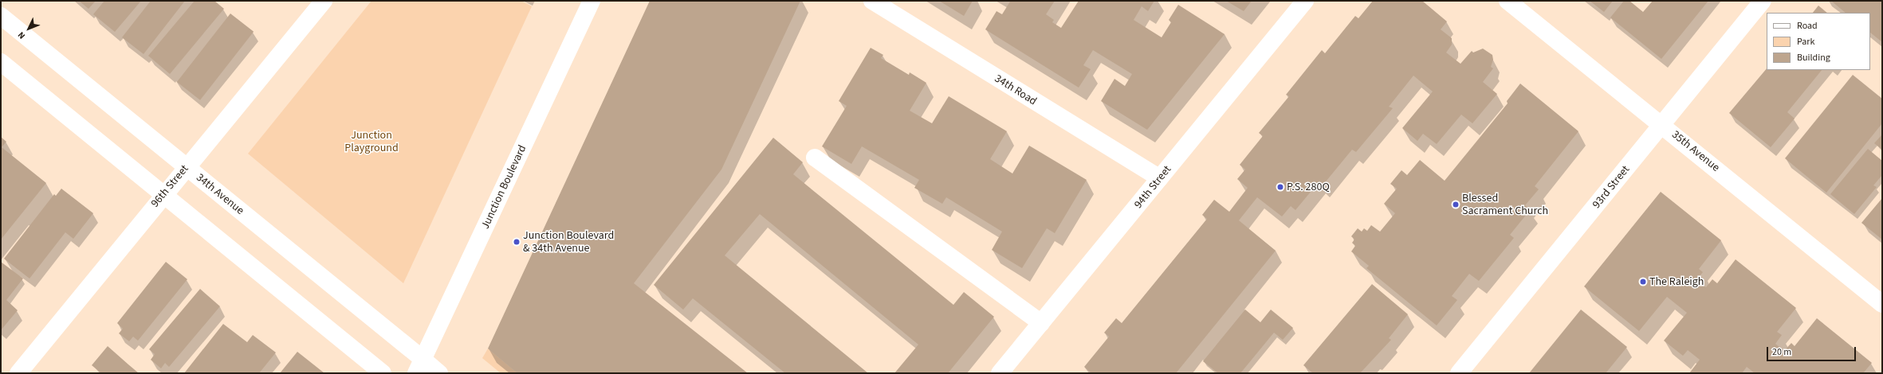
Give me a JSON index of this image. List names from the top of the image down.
{
  "streets": {
    "street": [
      "34th Road",
      "35th Avenue",
      "96th Street",
      "Junction Boulevard",
      "94th Street",
      "93rd Street",
      "34th Avenue"
    ]
  },
  "crossings": [
    ["34th Road", "94th Street"],
    ["35th Avenue", "93rd Street"],
    ["96th Street", "34th Avenue"],
    ["Junction Boulevard", "34th Avenue"]
  ],
  "parks": ["Junction Playground"],
  "places": [
    "P.S. 280Q",
    "Blessed Sacrament Church",
    "Junction Boulevard & 34th Avenue",
    "The Raleigh"
  ],
  "legend": ["Road", "Park", "Building"],
  "scale_bar": "20 m",
  "north": "bottom left"
}
